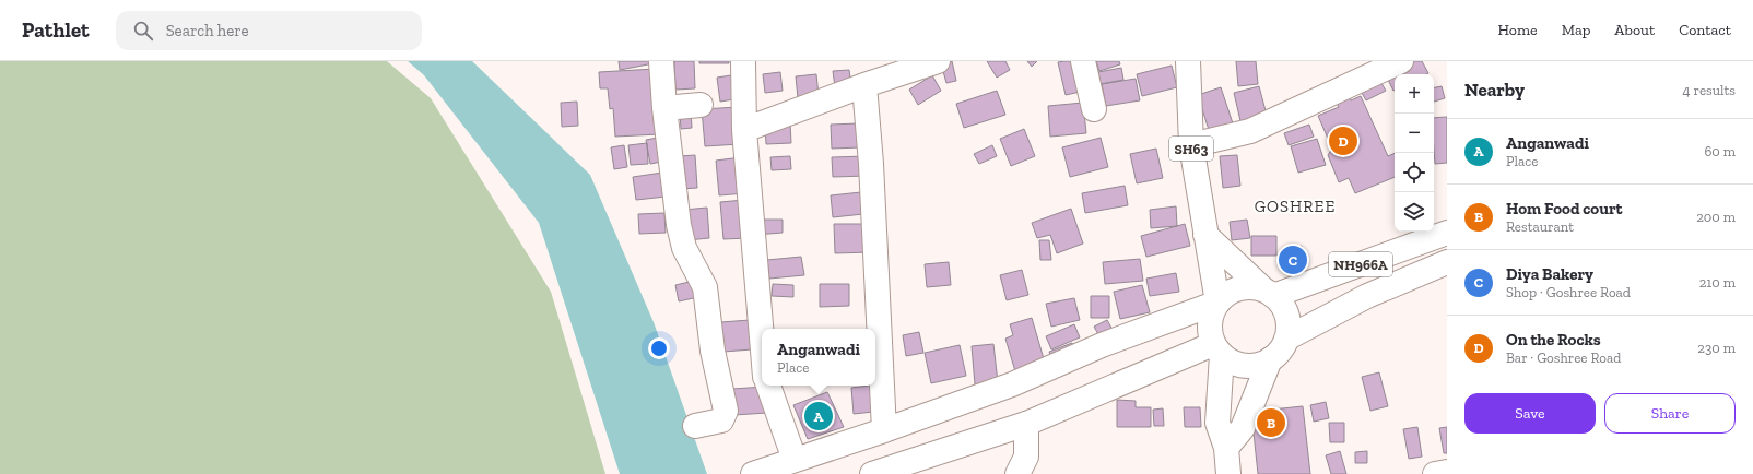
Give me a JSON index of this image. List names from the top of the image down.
{
  "streets": {
    "main road": ["SH63", "NH966A"]
  },
  "crossings": [
    ["SH63", "NH966A"]
  ],
  "districts": ["GOSHREE"],
  "page": {
    "header": "Pathlet",
    "search": "Search here",
    "nav": [
      "Home",
      "Map",
      "About",
      "Contact"
    ],
    "heading": ["Nearby", "4 results"],
    "map_buttons": ["+", "−"],
    "list": [
      {
        "mark": "A",
        "name": "Anganwadi",
        "note": "Place",
        "value": "60 m"
      },
      {
        "mark": "B",
        "name": "Hom Food court",
        "note": "Restaurant",
        "value": "200 m"
      },
      {
        "mark": "C",
        "name": "Diya Bakery",
        "note": "Shop · Goshree Road",
        "value": "210 m"
      },
      {
        "mark": "D",
        "name": "On the Rocks",
        "note": "Bar · Goshree Road",
        "value": "230 m"
      }
    ],
    "pins": [
      "D",
      "C",
      "A",
      "B"
    ],
    "popup": ["Anganwadi", "Place"],
    "buttons": ["Save", "Share"]
  }
}
